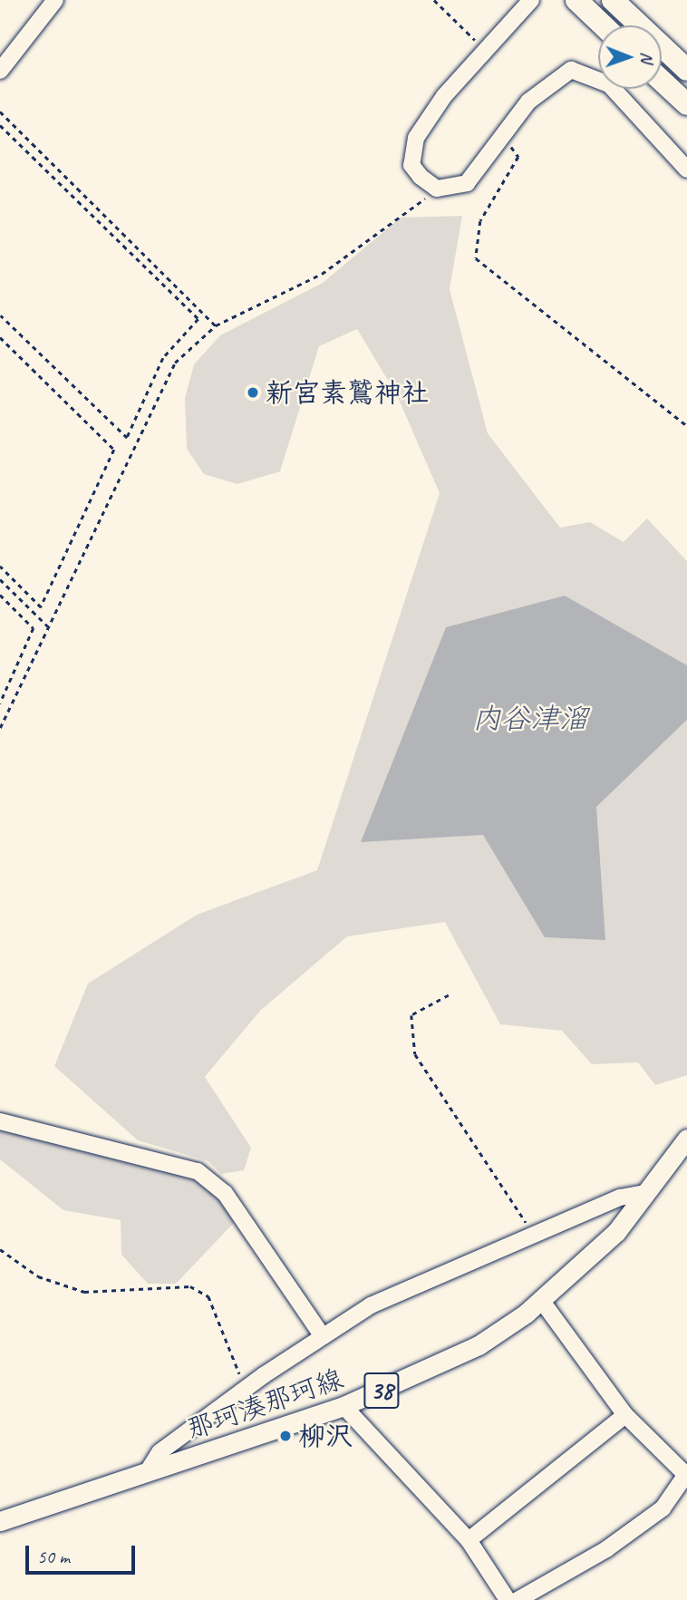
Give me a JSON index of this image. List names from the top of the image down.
{
  "streets": {
    "main road": ["38", "那珂湊那珂線"]
  },
  "water": ["内谷津溜"],
  "places": ["新宮素鷲神社", "柳沢"],
  "scale_bar": "50 m",
  "north": "right"
}
